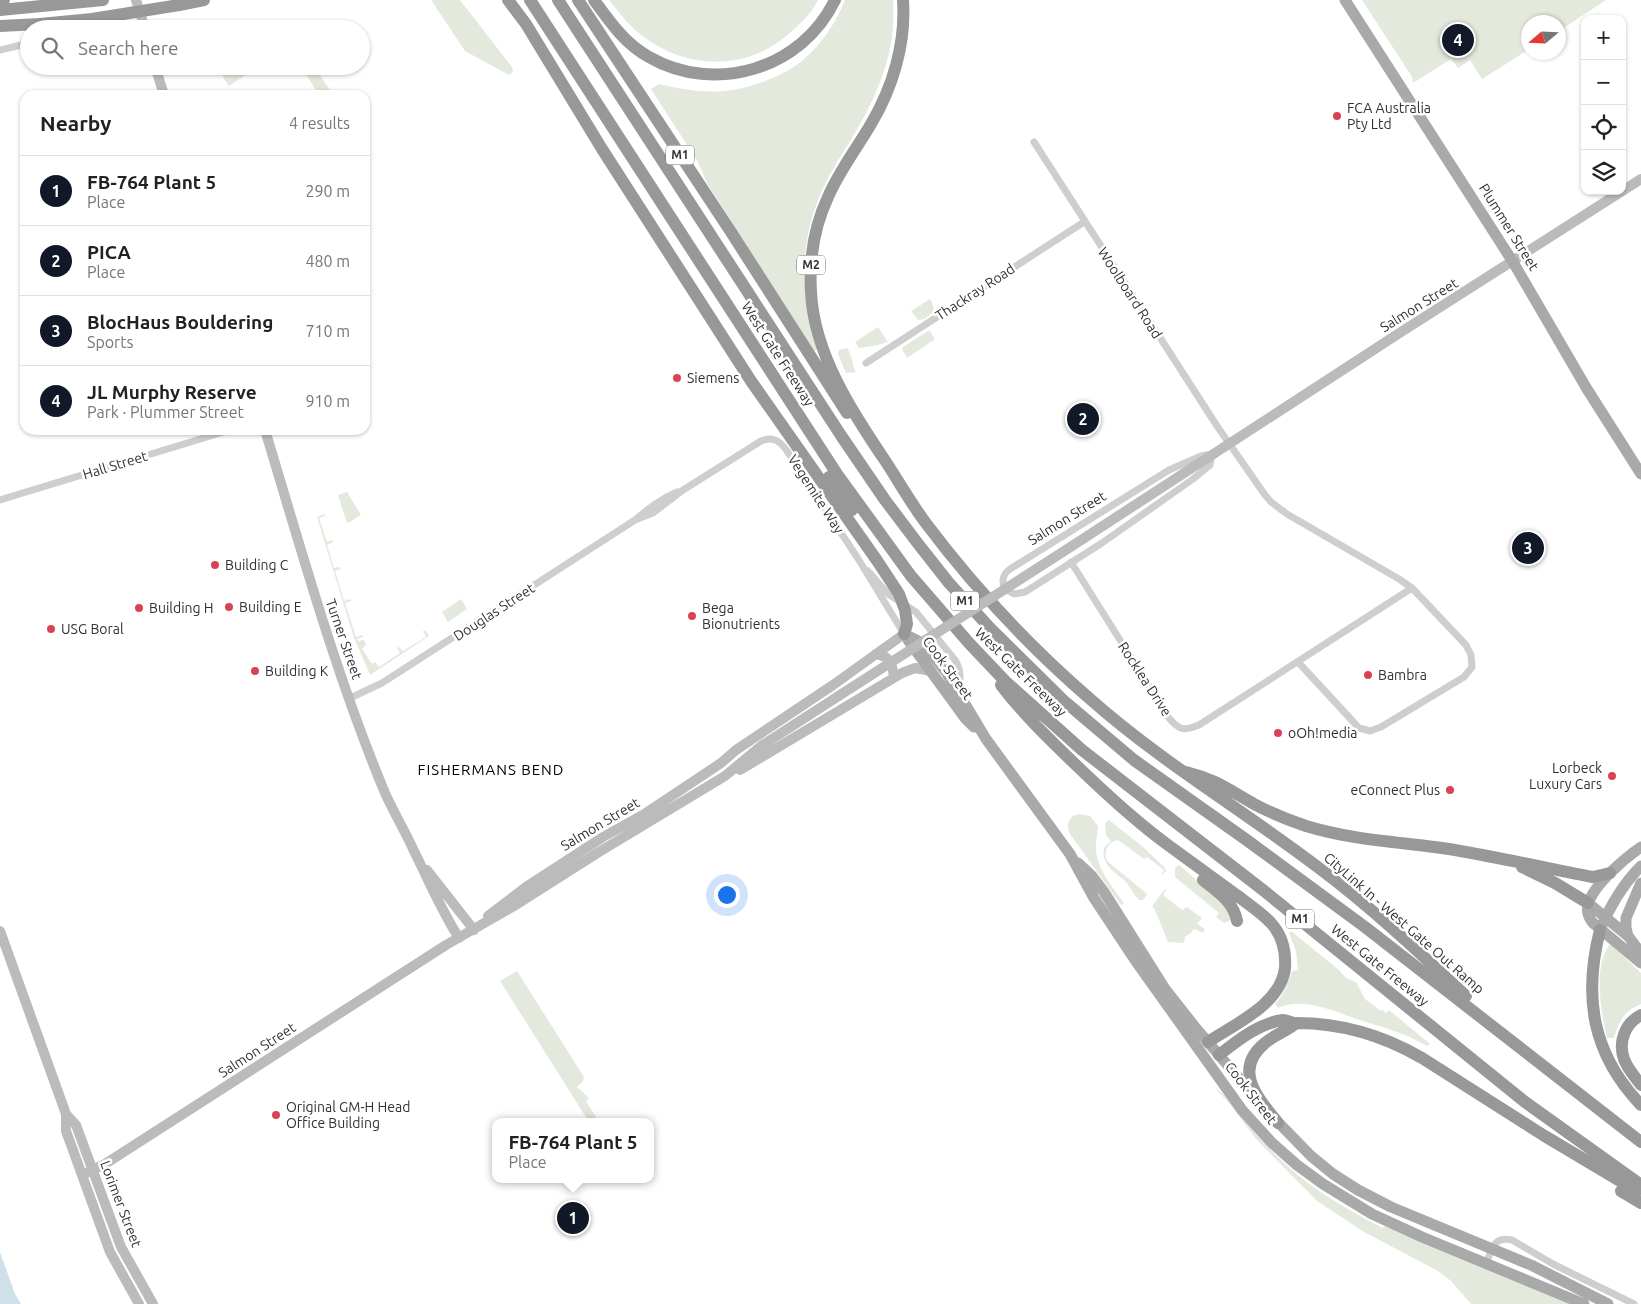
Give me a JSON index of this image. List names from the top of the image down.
{
  "streets": {
    "highway": [
      "M1",
      "M2",
      "West Gate Freeway",
      "CityLink In - West Gate Out Ramp"
    ],
    "main road": ["Plummer Street", "Cook Street"],
    "street": [
      "Thackray Road",
      "Woolboard Road",
      "Salmon Street",
      "Hall Street",
      "Vegemite Way",
      "Douglas Street",
      "Turner Street",
      "Rocklea Drive",
      "Lorimer Street"
    ]
  },
  "crossings": [
    ["M1", "M2"],
    ["M1", "CityLink In - West Gate Out Ramp"],
    ["Plummer Street", "Salmon Street"],
    ["Thackray Road", "Woolboard Road"],
    ["Woolboard Road", "Salmon Street"],
    ["Salmon Street", "Vegemite Way"],
    ["Salmon Street", "Turner Street"],
    ["Salmon Street", "Cook Street"],
    ["Salmon Street", "Rocklea Drive"],
    ["Salmon Street", "Lorimer Street"],
    ["West Gate Freeway", "CityLink In - West Gate Out Ramp"],
    ["Vegemite Way", "Douglas Street"],
    ["Vegemite Way", "Cook Street"],
    ["Douglas Street", "Turner Street"]
  ],
  "districts": ["FISHERMANS BEND"],
  "places": [
    "FCA Australia Pty Ltd",
    "Siemens",
    "Building C",
    "Building E",
    "Building H",
    "Bega Bionutrients",
    "USG Boral",
    "Building K",
    "Bambra",
    "oOh!media",
    "Lorbeck Luxury Cars",
    "eConnect Plus",
    "Original GM-H Head Office Building"
  ],
  "north": "left",
  "page": {
    "map_buttons": ["+", "−"],
    "search": "Search here",
    "pins": [
      "4",
      "2",
      "3",
      "1"
    ],
    "heading": ["Nearby", "4 results"],
    "list": [
      {
        "mark": "1",
        "name": "FB-764 Plant 5",
        "note": "Place",
        "value": "290 m"
      },
      {
        "mark": "2",
        "name": "PICA",
        "note": "Place",
        "value": "480 m"
      },
      {
        "mark": "3",
        "name": "BlocHaus Bouldering",
        "note": "Sports",
        "value": "710 m"
      },
      {
        "mark": "4",
        "name": "JL Murphy Reserve",
        "note": "Park · Plummer Street",
        "value": "910 m"
      }
    ],
    "popup": ["FB-764 Plant 5", "Place"]
  }
}
